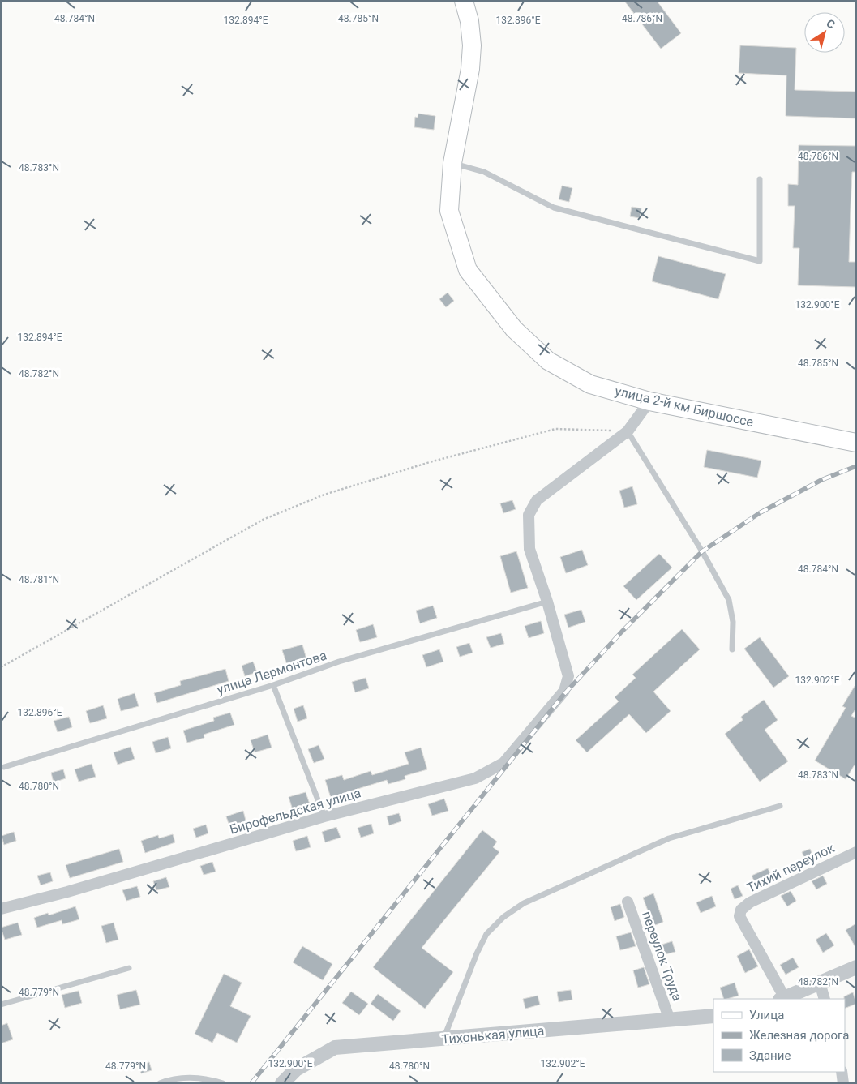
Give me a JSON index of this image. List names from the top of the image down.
{
  "streets": {
    "main road": ["улица 2-й км Биршоссе"],
    "street": [
      "Бирофельдская улица",
      "Тихий переулок",
      "переулок Труда",
      "Тихонькая улица"
    ],
    "lane": ["улица Лермонтова"]
  },
  "crossings": [
    ["улица Лермонтова", "Бирофельдская улица"],
    ["переулок Труда", "Тихонькая улица"]
  ],
  "legend": ["Улица", "Железная дорога", "Здание"],
  "north": "top right",
  "coordinates": [
    "48.784°N",
    "48.785°N",
    "48.786°N",
    "132.894°E",
    "132.896°E",
    "48.783°N",
    "132.900°E",
    "48.782°N",
    "48.781°N",
    "132.902°E",
    "48.780°N",
    "48.779°N"
  ]
}
